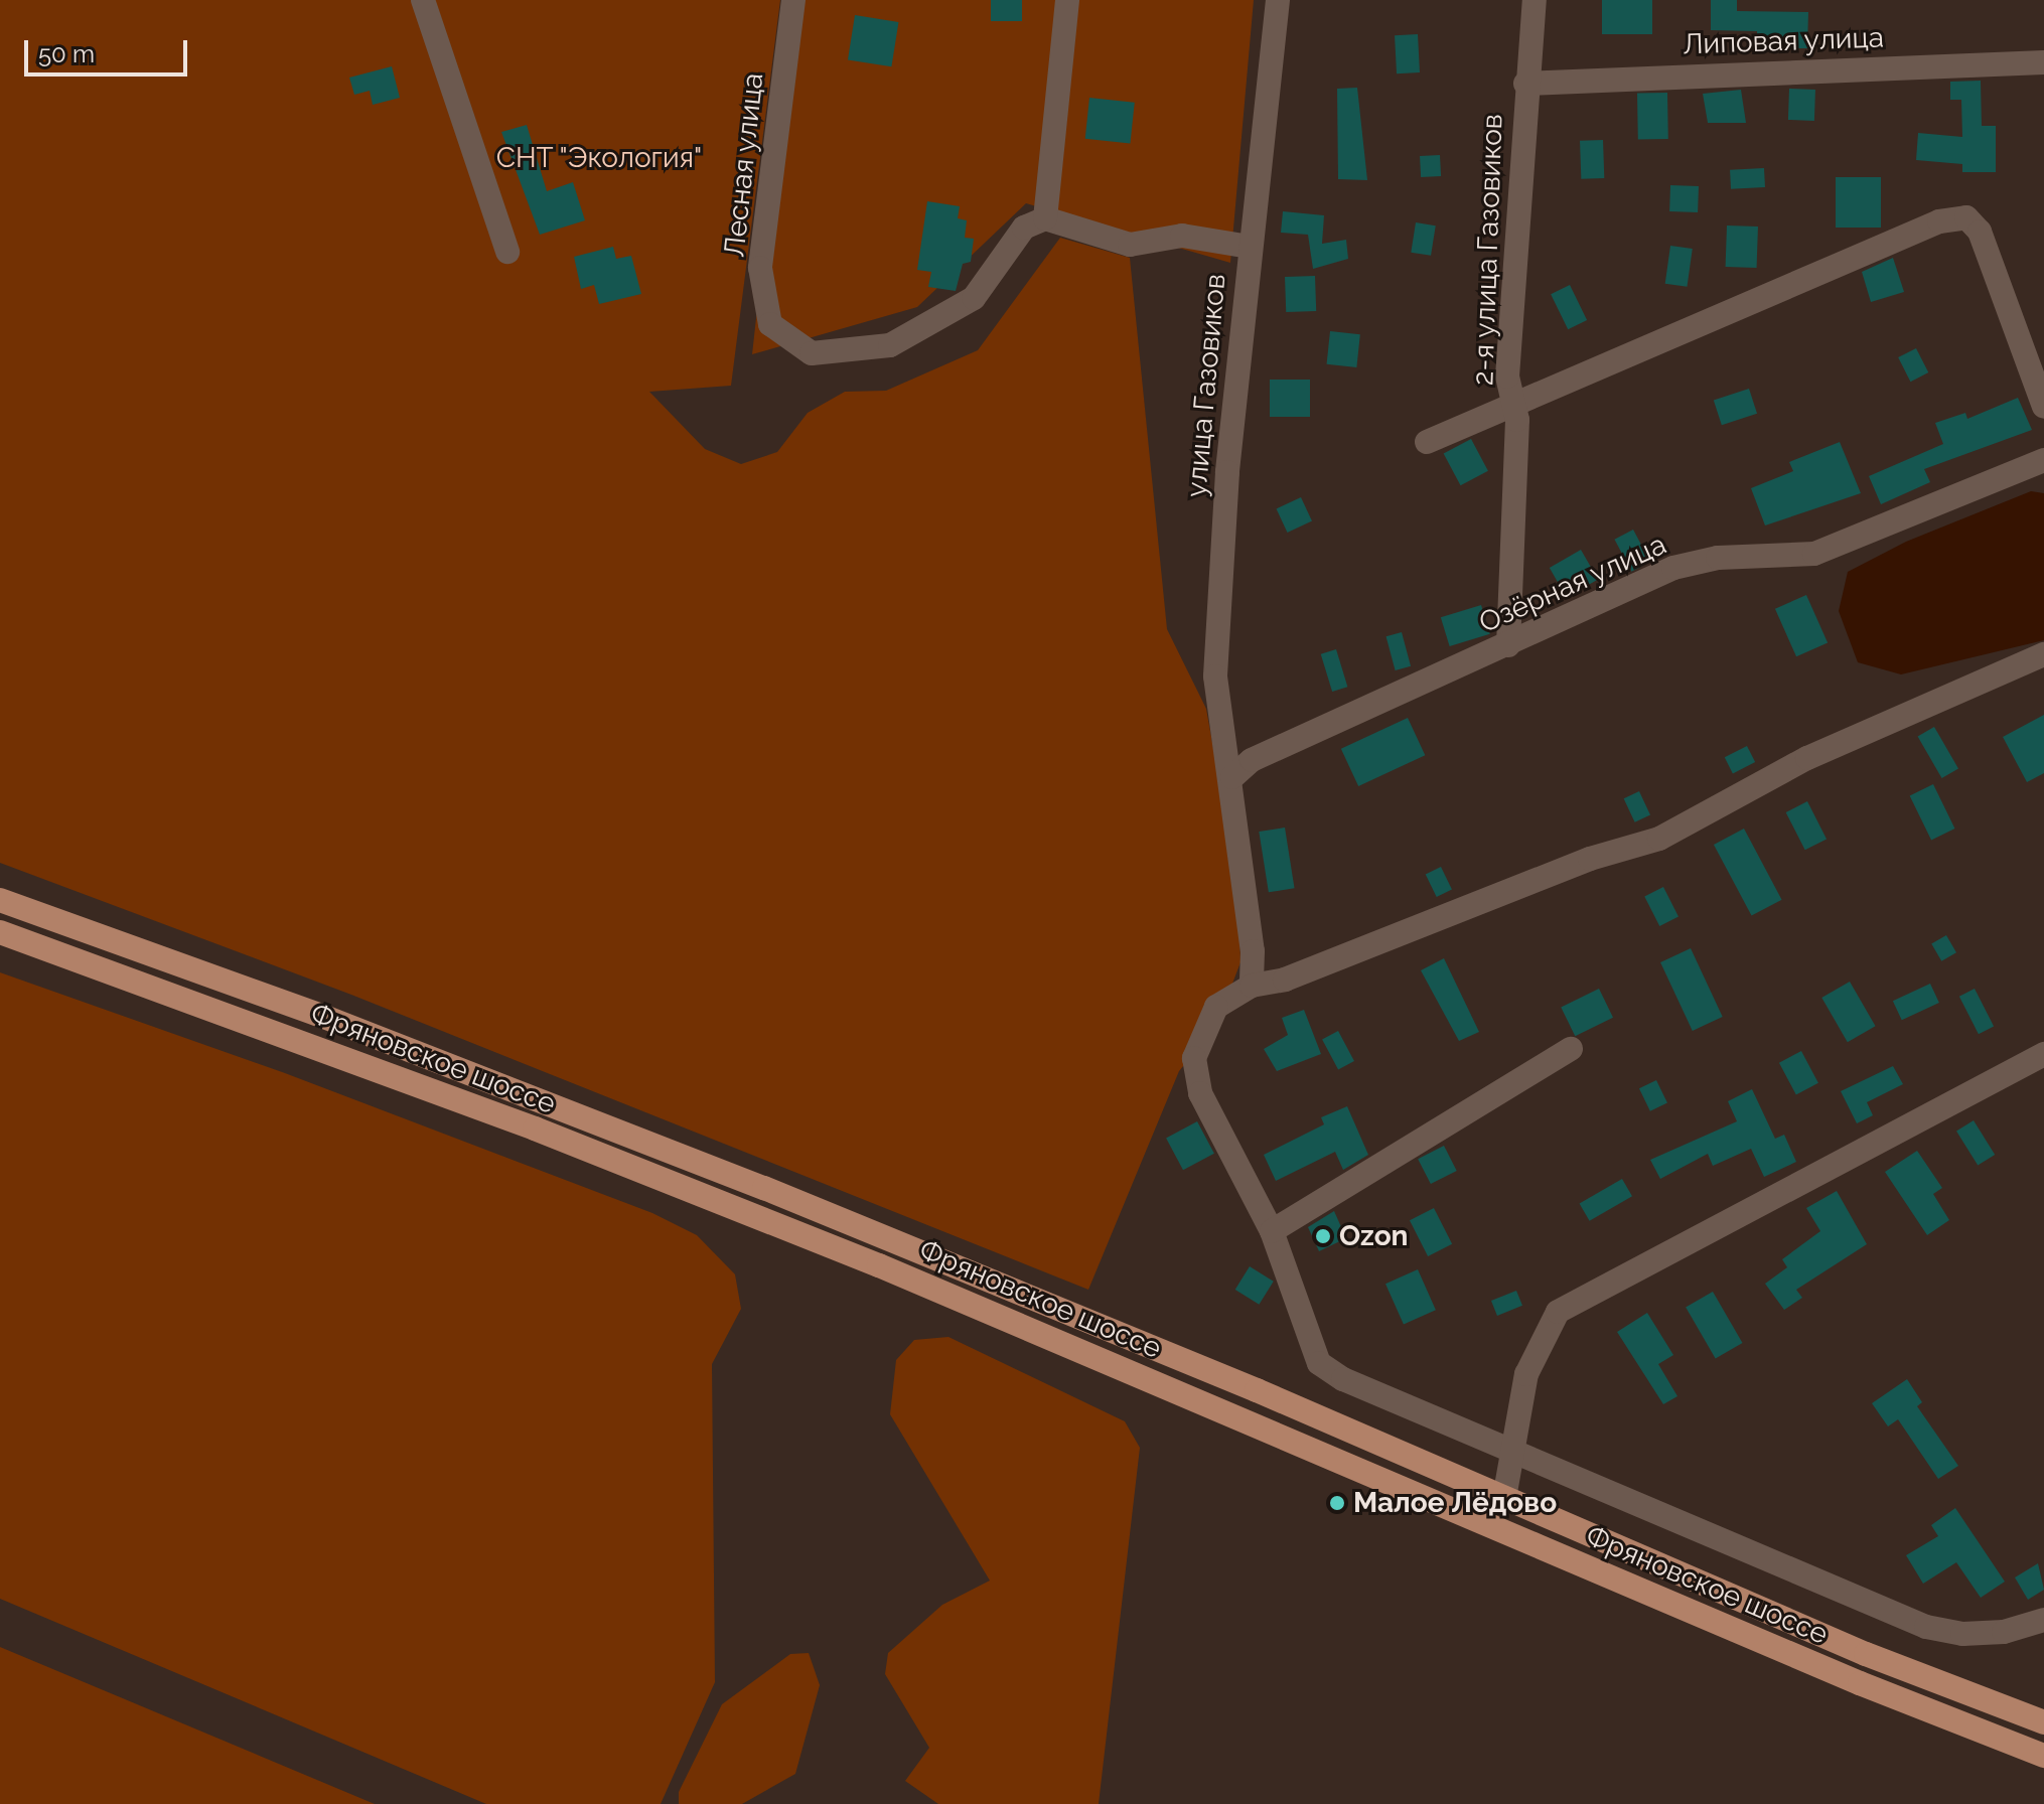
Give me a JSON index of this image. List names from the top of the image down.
{
  "streets": {
    "main road": ["Фряновское шоссе"],
    "street": [
      "Липовая улица",
      "Лесная улица",
      "2-я улица Газовиков",
      "улица Газовиков",
      "Озёрная улица"
    ]
  },
  "crossings": [
    ["Липовая улица", "2-я улица Газовиков"],
    ["2-я улица Газовиков", "Озёрная улица"],
    ["улица Газовиков", "Озёрная улица"]
  ],
  "parks": ["СНТ \"Экология\""],
  "places": ["Ozon", "Малое Лёдово"],
  "scale_bar": "50 m"
}
